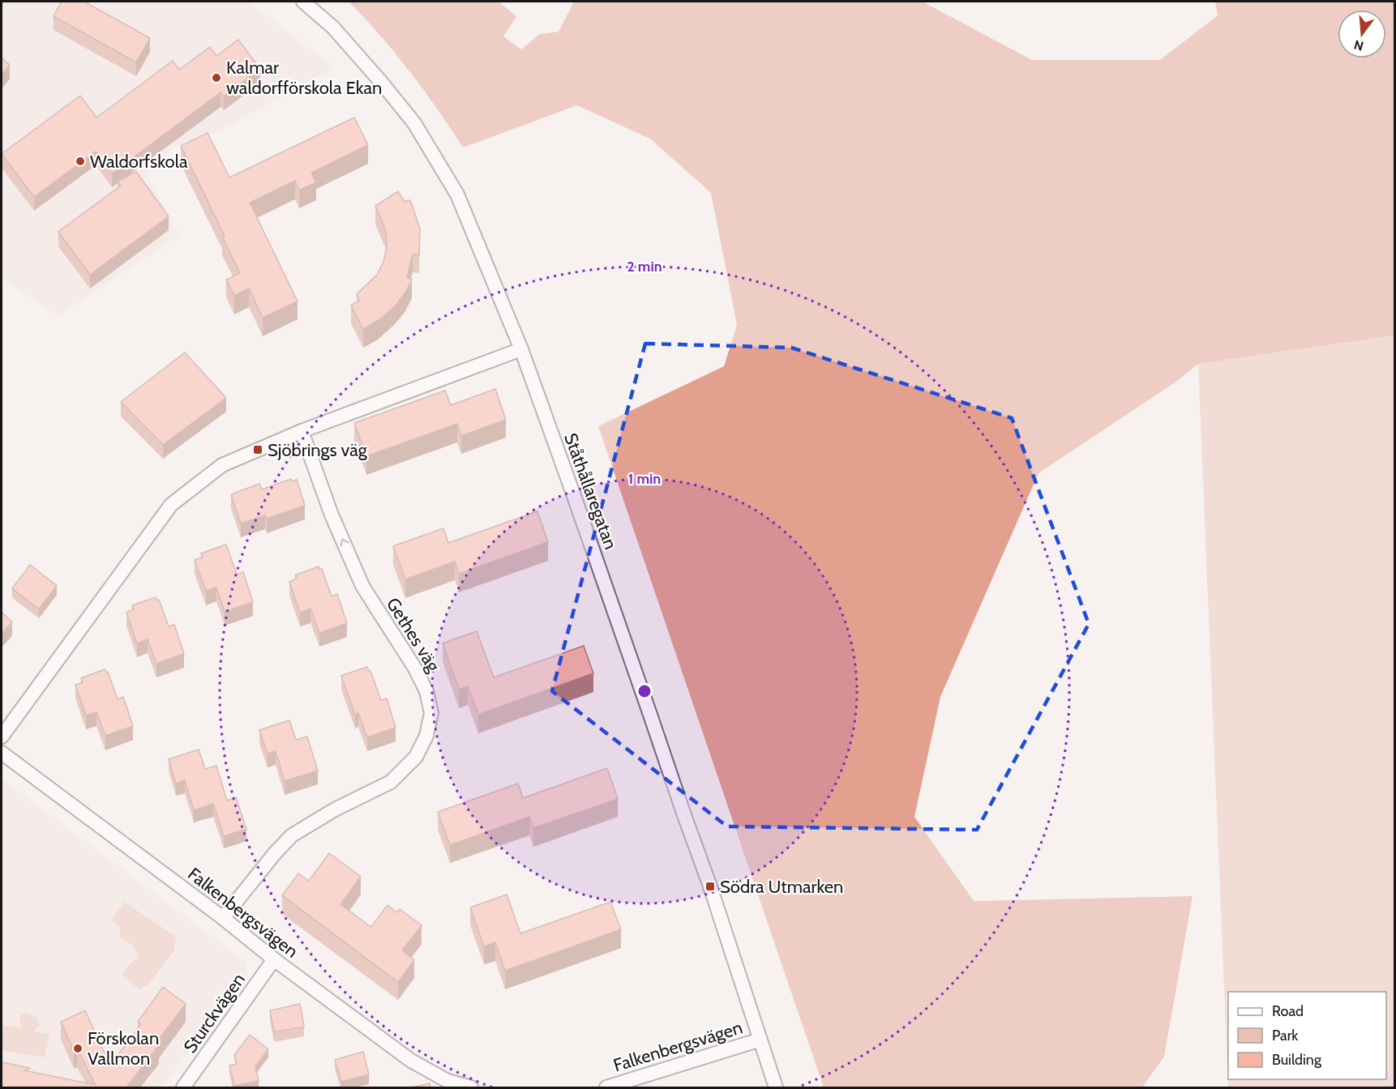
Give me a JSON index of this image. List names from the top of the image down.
{
  "streets": {
    "street": [
      "Ståthållaregatan",
      "Gethes väg",
      "Falkenbergsvägen",
      "Sturckvägen"
    ]
  },
  "crossings": [
    ["Ståthållaregatan", "Falkenbergsvägen"],
    ["Gethes väg", "Falkenbergsvägen"],
    ["Falkenbergsvägen", "Sturckvägen"]
  ],
  "one_way": ["Gethes väg"],
  "places": {
    "other": ["Kalmar waldorfförskola Ekan", "Waldorfskola", "Förskolan Vallmon"],
    "transit": ["Sjöbrings väg", "Södra Utmarken"]
  },
  "legend": ["Road", "Park", "Building"],
  "north": "bottom",
  "rings": ["2 min", "1 min"]
}
